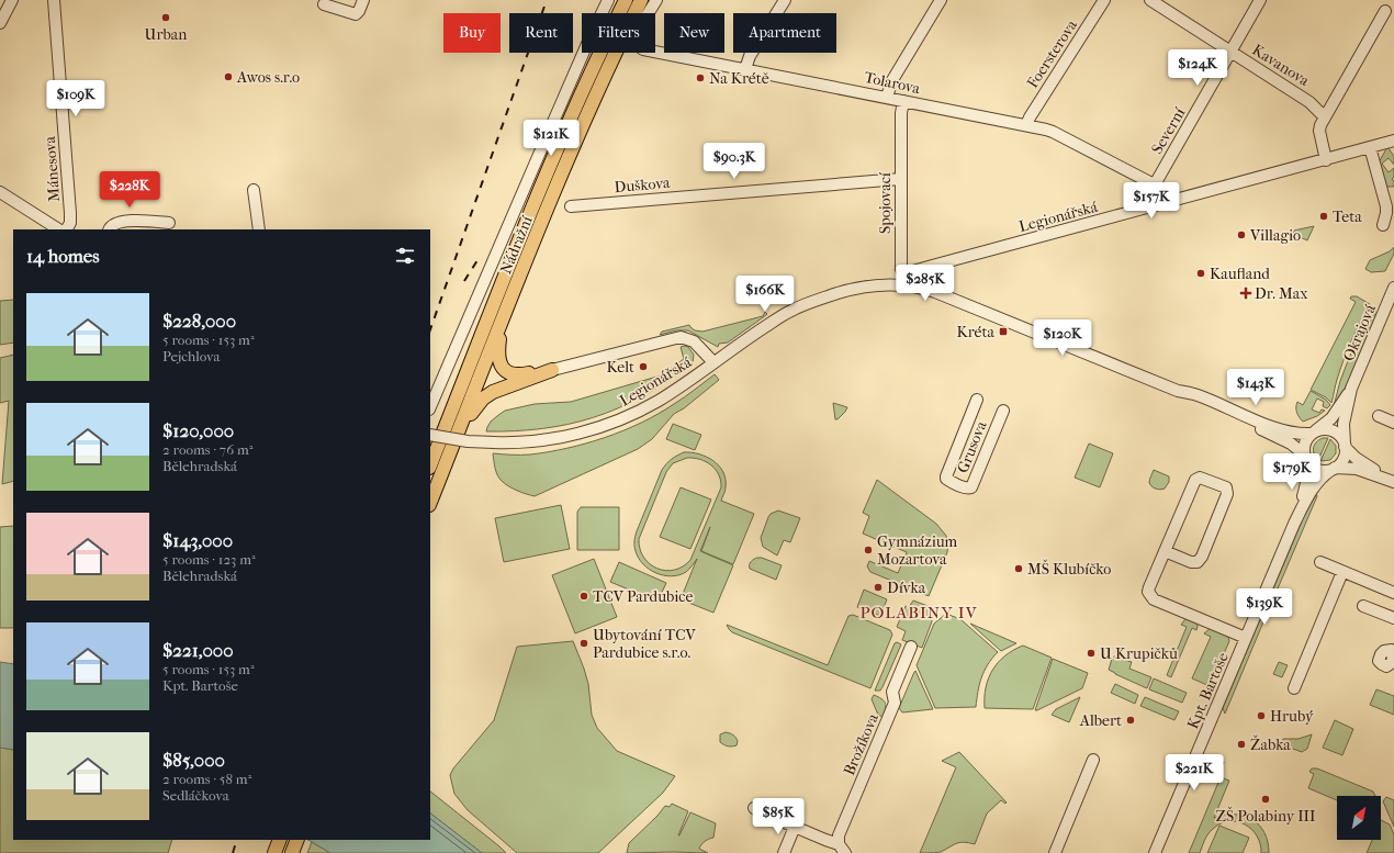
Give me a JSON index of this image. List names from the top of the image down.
{
  "streets": {
    "main road": ["Nádražní"],
    "street": [
      "Foersterova",
      "Kavanova",
      "Tolarova",
      "Severní",
      "Mánesova",
      "Duškova",
      "Spojovací",
      "Legionářská",
      "Okrajová",
      "Grusova",
      "Kpt. Bartoše",
      "Brožíkova"
    ]
  },
  "crossings": [
    ["Foersterova", "Tolarova"],
    ["Kavanova", "Severní"],
    ["Tolarova", "Severní"],
    ["Tolarova", "Spojovací"],
    ["Tolarova", "Legionářská"],
    ["Duškova", "Spojovací"],
    ["Spojovací", "Legionářská"],
    ["Okrajová", "Kpt. Bartoše"]
  ],
  "districts": ["POLABINY IV"],
  "places": {
    "other": [
      "Urban",
      "Awos s.r.o",
      "Na Krétě",
      "Teta",
      "Villagio",
      "Kaufland",
      "Kelt",
      "Gymnázium Mozartova",
      "MŠ Klubíčko",
      "Dívka",
      "TCV Pardubice",
      "Ubytování TCV Pardubice s.r.o.",
      "U Krupičků",
      "Hrubý",
      "Albert",
      "Žabka",
      "ZŠ Polabiny III"
    ],
    "health": ["Dr. Max"],
    "transit": ["Kréta"]
  },
  "north": "top right",
  "page": {
    "chip": [
      "Buy",
      "Rent",
      "Filters",
      "New",
      "Apartment"
    ],
    "price": [
      "$124K",
      "$109K",
      "$121K",
      "$90.3K",
      "$228K",
      "$157K",
      "$285K",
      "$166K",
      "$120K",
      "$143K",
      "$179K",
      "$139K",
      "$221K",
      "$85K"
    ],
    "heading": "14 homes",
    "list": [
      {
        "name": "$228,000",
        "note": "5 rooms · 153 m² · Pejchlova"
      },
      {
        "name": "$120,000",
        "note": "2 rooms · 76 m² · Bělehradská"
      },
      {
        "name": "$143,000",
        "note": "5 rooms · 123 m² · Bělehradská"
      },
      {
        "name": "$221,000",
        "note": "5 rooms · 153 m² · Kpt. Bartoše"
      },
      {
        "name": "$85,000",
        "note": "2 rooms · 58 m² · Sedláčkova"
      }
    ]
  }
}
